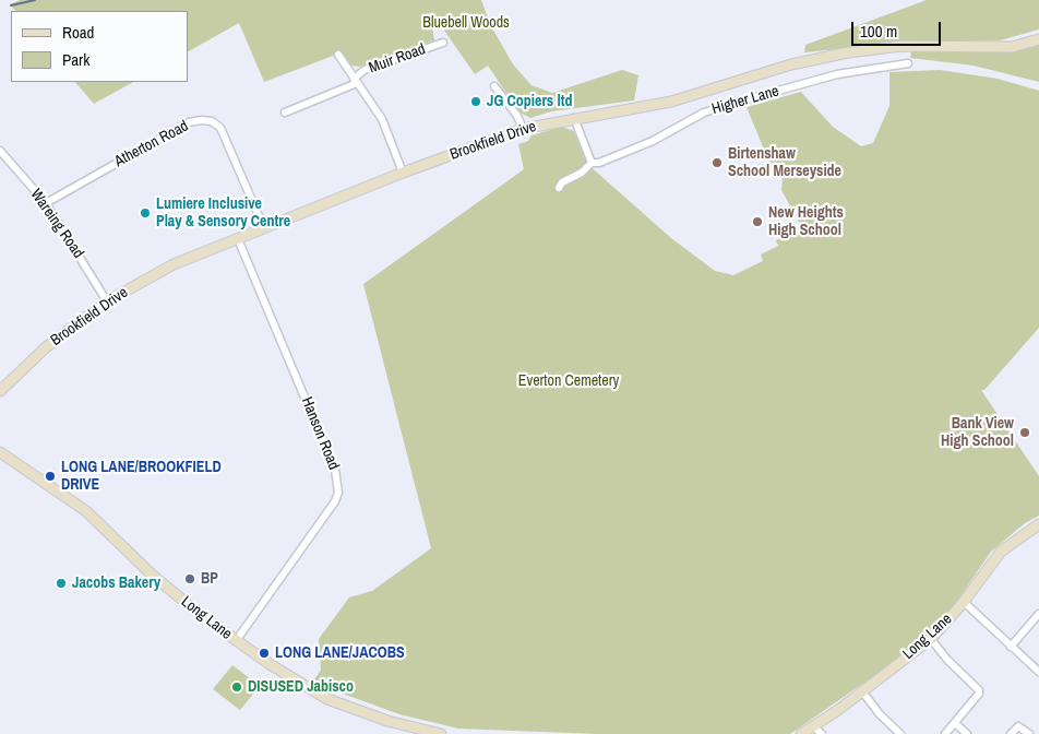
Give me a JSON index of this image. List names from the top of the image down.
{
  "streets": {
    "street": [
      "Muir Road",
      "Higher Lane",
      "Brookfield Drive",
      "Atherton Road",
      "Wareing Road",
      "Hanson Road",
      "Long Lane"
    ]
  },
  "crossings": [
    ["Muir Road", "Brookfield Drive"],
    ["Brookfield Drive", "Atherton Road"],
    ["Brookfield Drive", "Wareing Road"],
    ["Brookfield Drive", "Hanson Road"],
    ["Atherton Road", "Wareing Road"],
    ["Hanson Road", "Long Lane"]
  ],
  "parks": ["Bluebell Woods", "Everton Cemetery"],
  "places": [
    "JG Copiers ltd",
    "Birtenshaw School Merseyside",
    "Lumiere Inclusive Play & Sensory Centre",
    "New Heights High School",
    "Bank View High School",
    "LONG LANE/BROOKFIELD DRIVE",
    "BP",
    "Jacobs Bakery",
    "LONG LANE/JACOBS",
    "DISUSED Jabisco"
  ],
  "legend": ["Road", "Park"],
  "scale_bar": "100 m"
}
